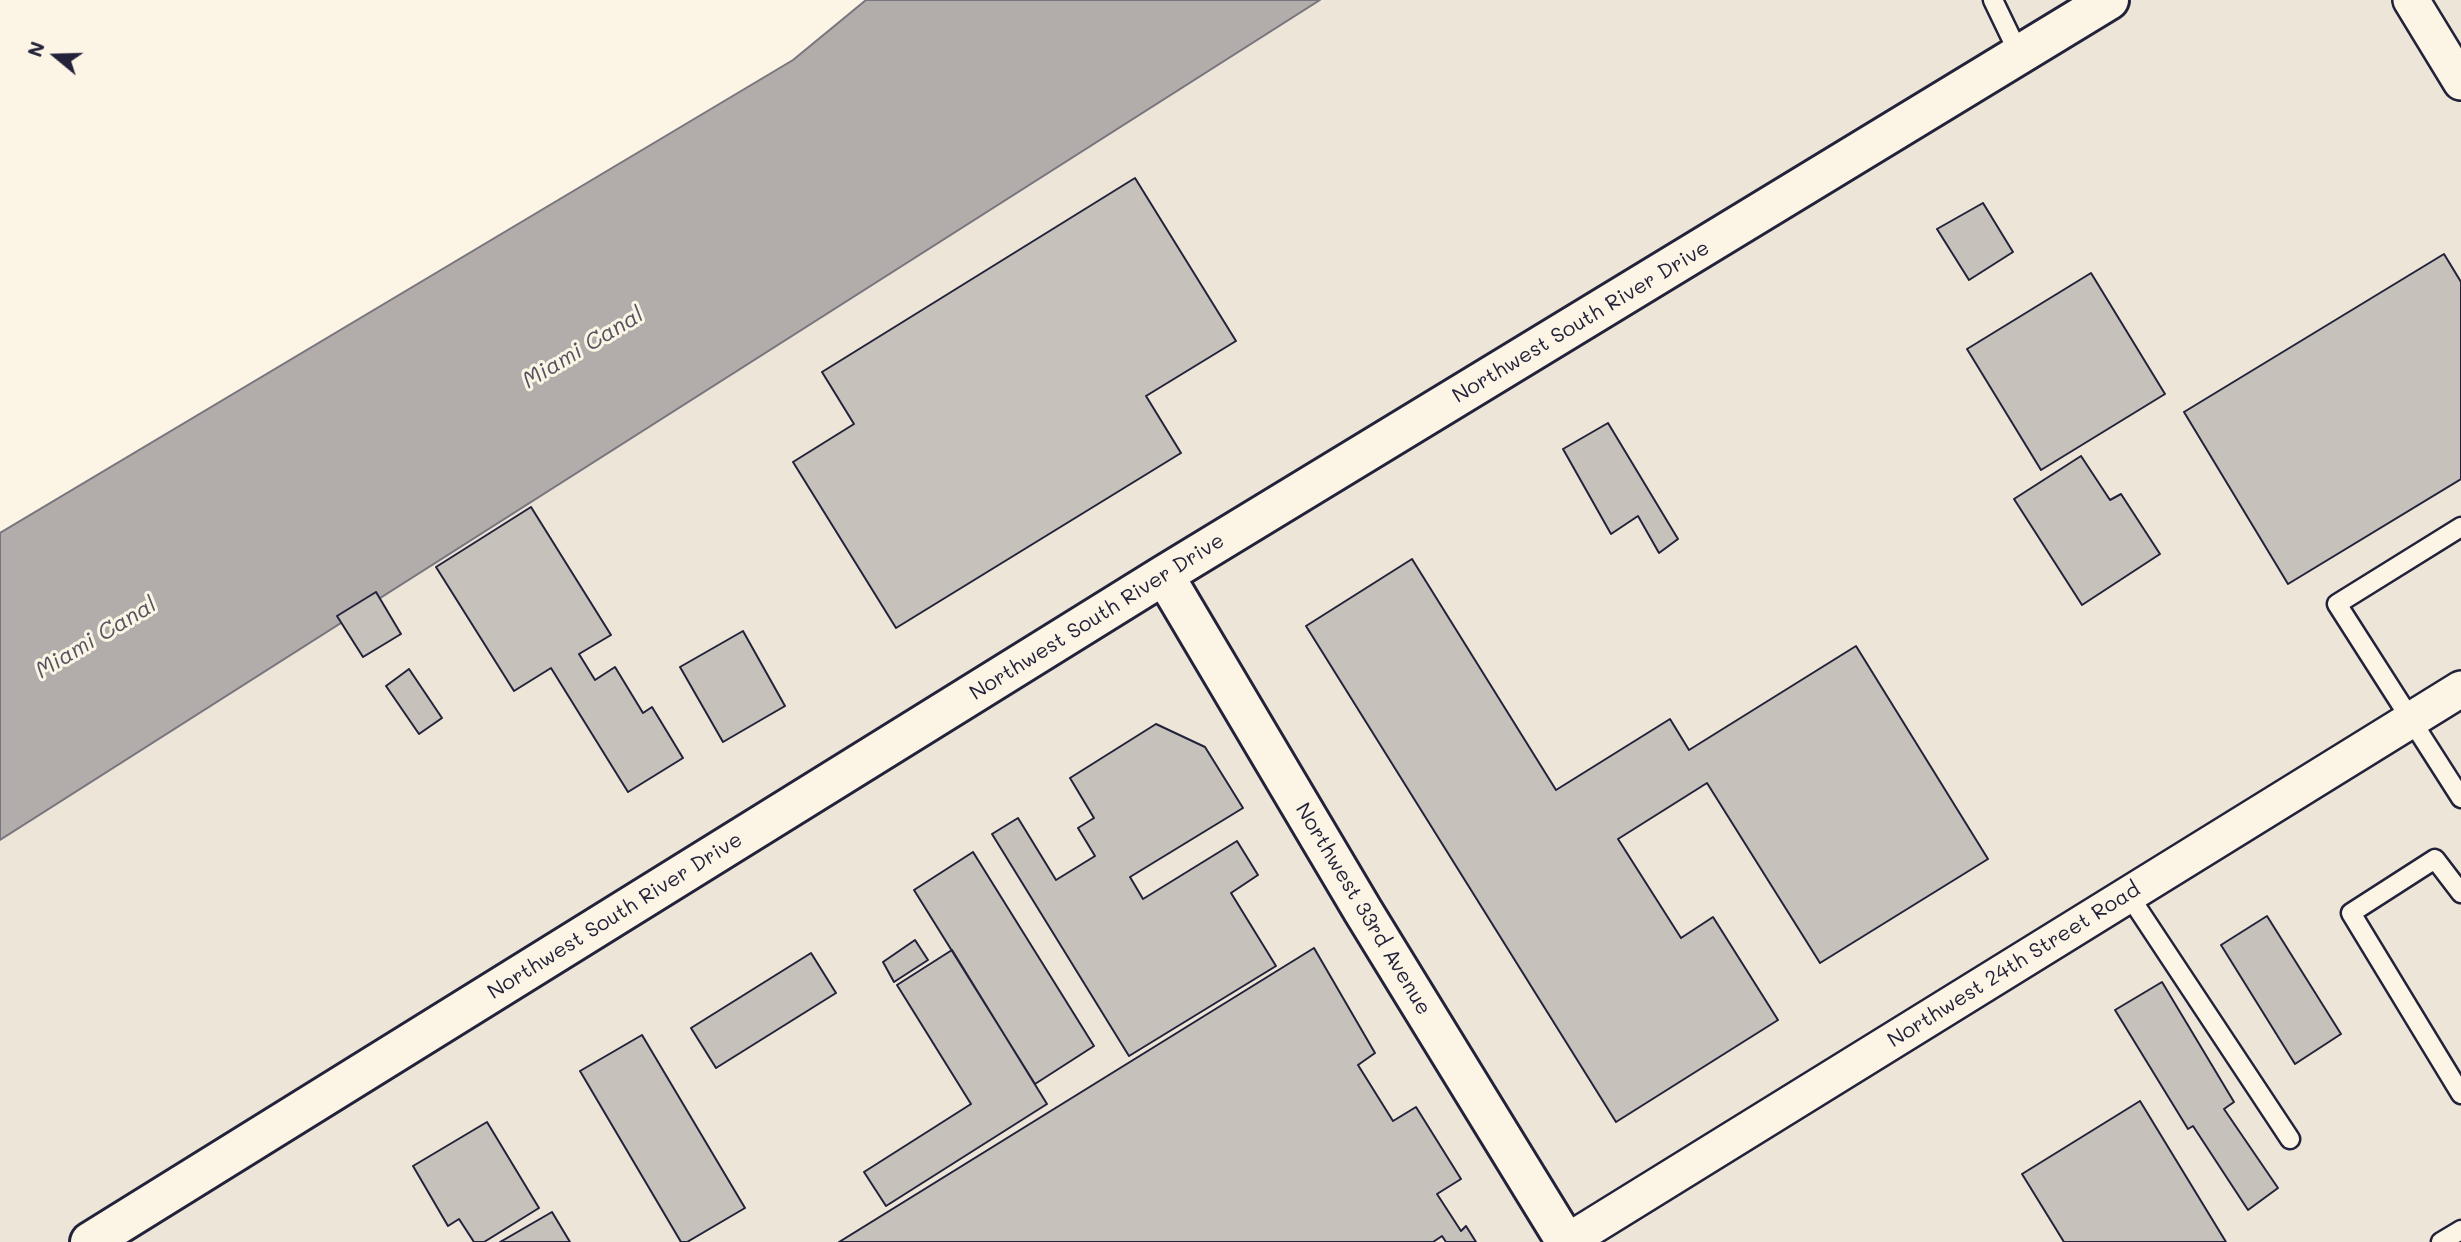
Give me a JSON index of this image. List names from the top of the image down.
{
  "streets": {
    "street": ["Northwest South River Drive", "Northwest 33rd Avenue", "Northwest 24th Street Road"]
  },
  "crossings": [
    ["Northwest South River Drive", "Northwest 33rd Avenue"],
    ["Northwest 33rd Avenue", "Northwest 24th Street Road"]
  ],
  "water": ["Miami Canal"],
  "north": "left"
}
